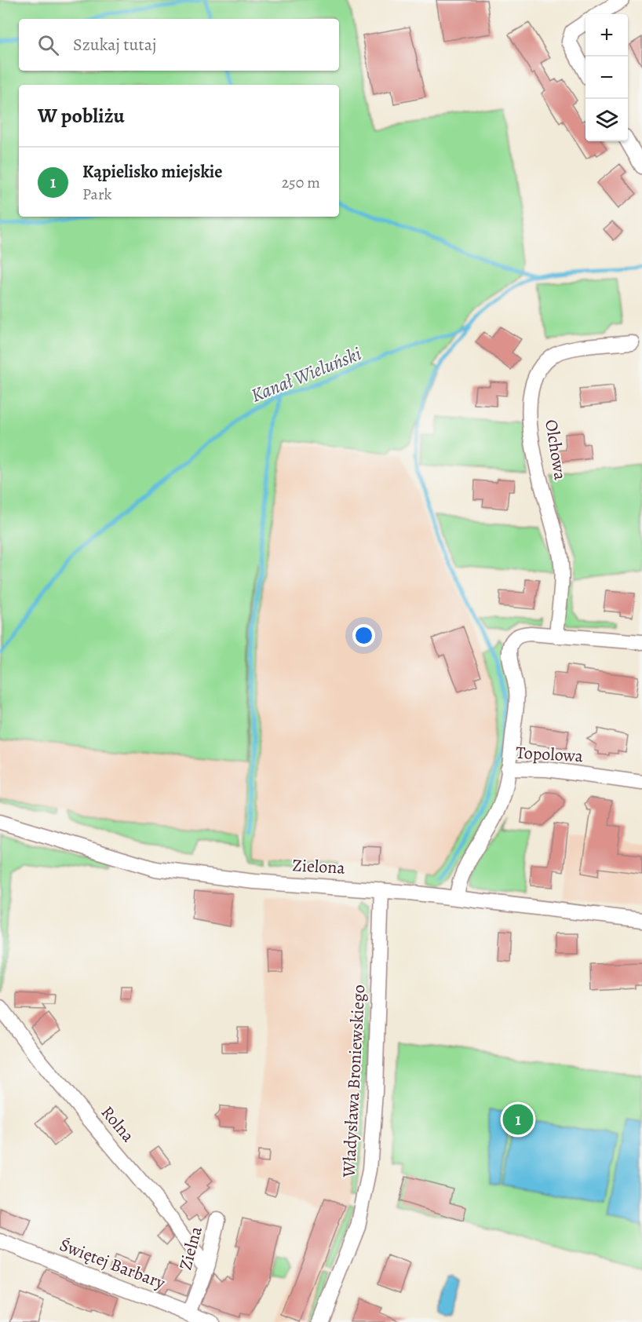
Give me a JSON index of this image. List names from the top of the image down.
{
  "streets": {
    "street": [
      "Olchowa",
      "Topolowa",
      "Zielona",
      "Władysława Broniewskiego",
      "Rolna",
      "Zielna",
      "Świętej Barbary"
    ]
  },
  "crossings": [
    ["Topolowa", "Zielona"],
    ["Zielona", "Władysława Broniewskiego"],
    ["Rolna", "Zielna"],
    ["Zielna", "Świętej Barbary"]
  ],
  "water": ["Kanał Wieluński"],
  "page": {
    "map_buttons": ["+", "−"],
    "search": "Szukaj tutaj",
    "heading": "W pobliżu",
    "list": [
      {
        "mark": "1",
        "name": "Kąpielisko miejskie",
        "note": "Park",
        "value": "250 m"
      }
    ],
    "pins": "1"
  }
}
